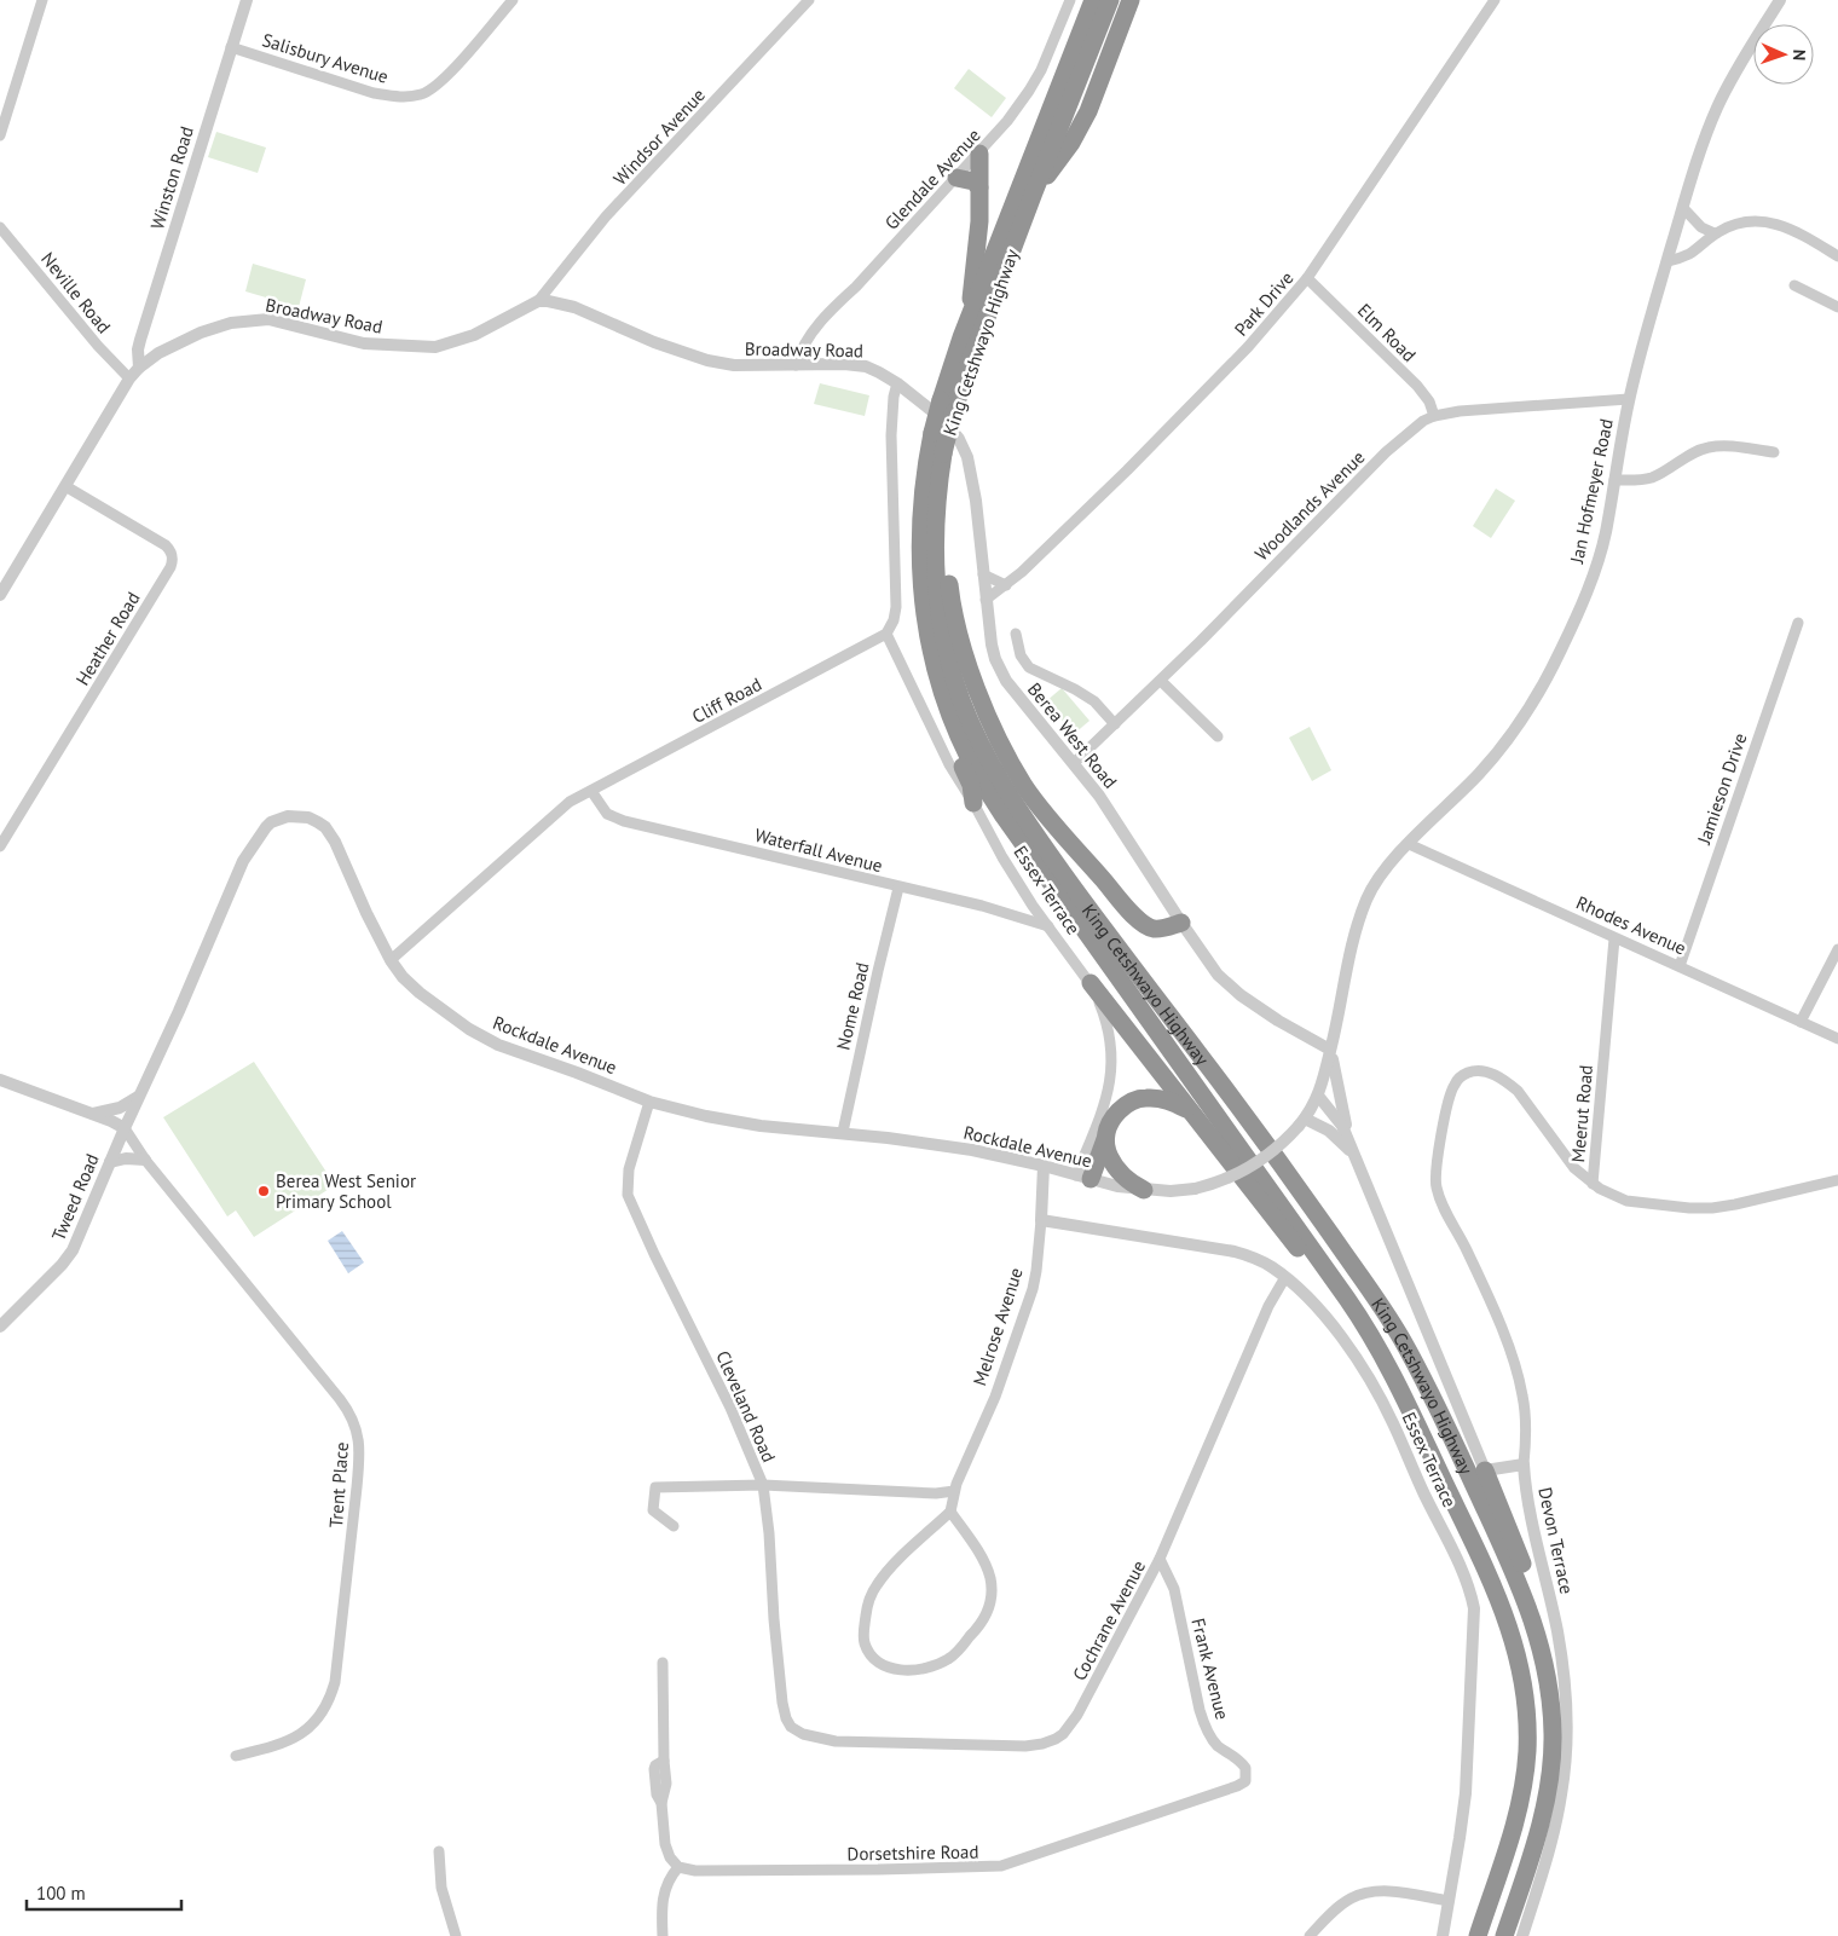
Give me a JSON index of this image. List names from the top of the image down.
{
  "streets": {
    "highway": ["King Cetshwayo Highway"],
    "street": [
      "Salisbury Avenue",
      "Windsor Avenue",
      "Winston Road",
      "Glendale Avenue",
      "Neville Road",
      "Park Drive",
      "Broadway Road",
      "Elm Road",
      "Jan Hofmeyer Road",
      "Woodlands Avenue",
      "Heather Road",
      "Cliff Road",
      "Berea West Road",
      "Jamieson Drive",
      "Waterfall Avenue",
      "Essex Terrace",
      "Rhodes Avenue",
      "Nome Road",
      "Rockdale Avenue",
      "Meerut Road",
      "Tweed Road",
      "Melrose Avenue",
      "Cleveland Road",
      "Trent Place",
      "Devon Terrace",
      "Cochrane Avenue",
      "Frank Avenue",
      "Dorsetshire Road"
    ]
  },
  "crossings": [
    ["Salisbury Avenue", "Winston Road"],
    ["Windsor Avenue", "Broadway Road"],
    ["Winston Road", "Broadway Road"],
    ["Glendale Avenue", "Broadway Road"],
    ["Neville Road", "Broadway Road"],
    ["Park Drive", "Elm Road"],
    ["Park Drive", "Berea West Road"],
    ["Broadway Road", "Heather Road"],
    ["Broadway Road", "Berea West Road"],
    ["Elm Road", "Woodlands Avenue"],
    ["Jan Hofmeyer Road", "Woodlands Avenue"],
    ["Jan Hofmeyer Road", "Berea West Road"],
    ["Jan Hofmeyer Road", "Rhodes Avenue"],
    ["Jan Hofmeyer Road", "Rockdale Avenue"],
    ["Woodlands Avenue", "Berea West Road"],
    ["Cliff Road", "Waterfall Avenue"],
    ["Cliff Road", "Essex Terrace"],
    ["Cliff Road", "Rockdale Avenue"],
    ["Berea West Road", "Rockdale Avenue"],
    ["Jamieson Drive", "Rhodes Avenue"],
    ["Waterfall Avenue", "Essex Terrace"],
    ["Waterfall Avenue", "Nome Road"],
    ["Essex Terrace", "Rockdale Avenue"],
    ["Essex Terrace", "Melrose Avenue"],
    ["Essex Terrace", "Cochrane Avenue"],
    ["Rhodes Avenue", "Meerut Road"],
    ["Nome Road", "Rockdale Avenue"],
    ["Rockdale Avenue", "Tweed Road"],
    ["Rockdale Avenue", "Melrose Avenue"],
    ["Rockdale Avenue", "Cleveland Road"],
    ["Rockdale Avenue", "Trent Place"],
    ["Meerut Road", "Devon Terrace"],
    ["Tweed Road", "Trent Place"],
    ["Cleveland Road", "Cochrane Avenue"],
    ["Cochrane Avenue", "Frank Avenue"],
    ["Frank Avenue", "Dorsetshire Road"]
  ],
  "places": ["Berea West Senior Primary School"],
  "scale_bar": "100 m",
  "north": "right"
}
